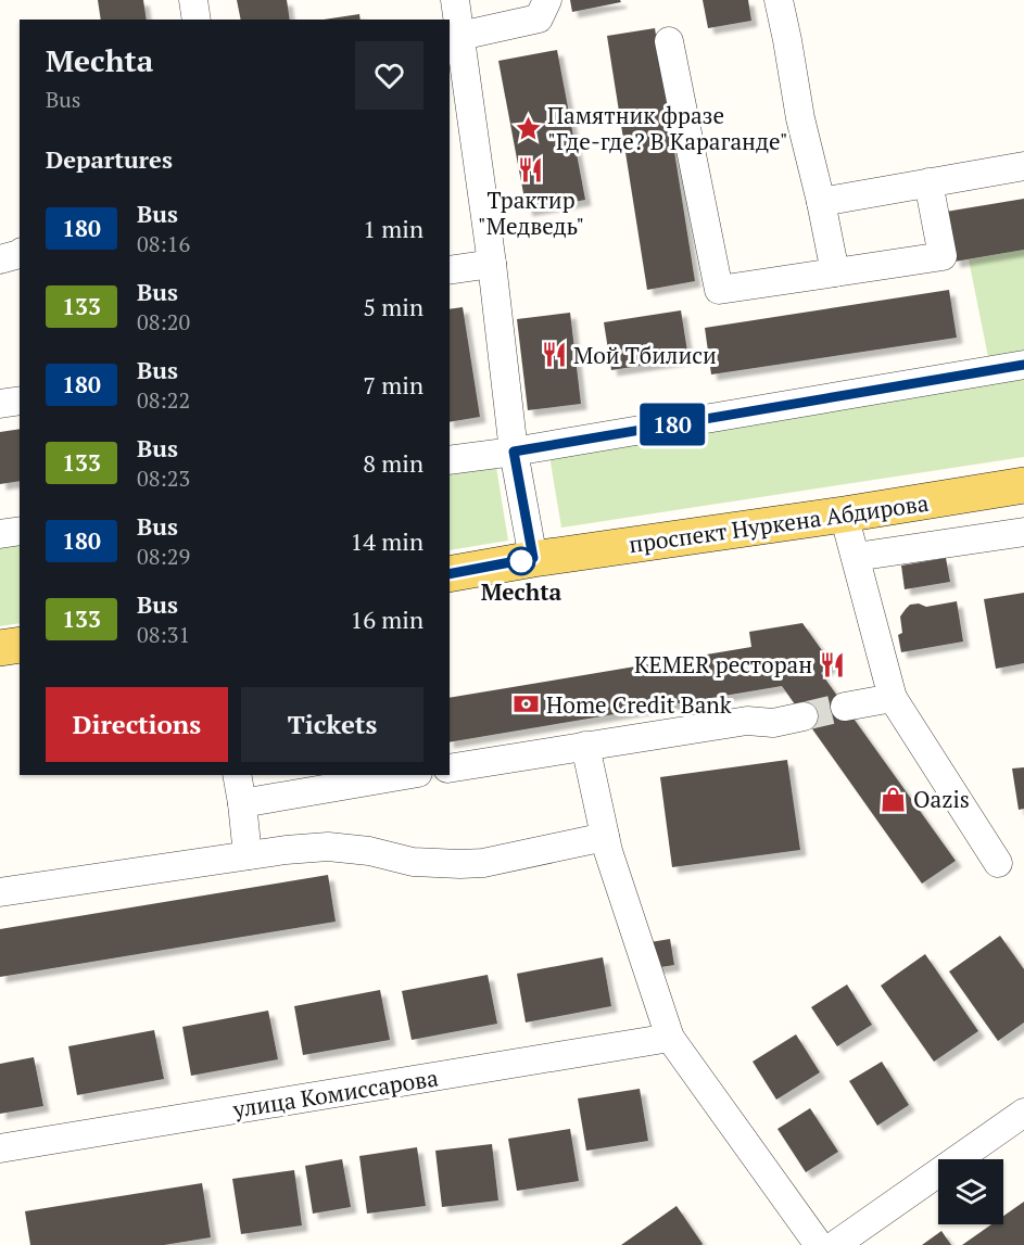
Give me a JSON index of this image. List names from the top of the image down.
{
  "streets": {
    "main road": ["проспект Нуркена Абдирова"],
    "street": ["улица Комиссарова"]
  },
  "places": {
    "place": ["Памятник фразе \"Где-где? В Караганде\""],
    "restaurant": ["Трактир \"Медведь\"", "Мой Тбилиси", "KEMER ресторан"],
    "other": ["Mechta"],
    "bank": ["Home Credit Bank"],
    "shop": ["Oazis"]
  },
  "lines": ["bus line 180"],
  "page": {
    "on_map": "180",
    "heading": [
      ["Mechta", "Bus"],
      "Departures"
    ],
    "list": [
      {
        "mark": "180",
        "name": "Bus",
        "note": "08:16",
        "value": "1 min"
      },
      {
        "mark": "133",
        "name": "Bus",
        "note": "08:20",
        "value": "5 min"
      },
      {
        "mark": "180",
        "name": "Bus",
        "note": "08:22",
        "value": "7 min"
      },
      {
        "mark": "133",
        "name": "Bus",
        "note": "08:23",
        "value": "8 min"
      },
      {
        "mark": "180",
        "name": "Bus",
        "note": "08:29",
        "value": "14 min"
      },
      {
        "mark": "133",
        "name": "Bus",
        "note": "08:31",
        "value": "16 min"
      }
    ],
    "buttons": ["Directions", "Tickets"]
  }
}
